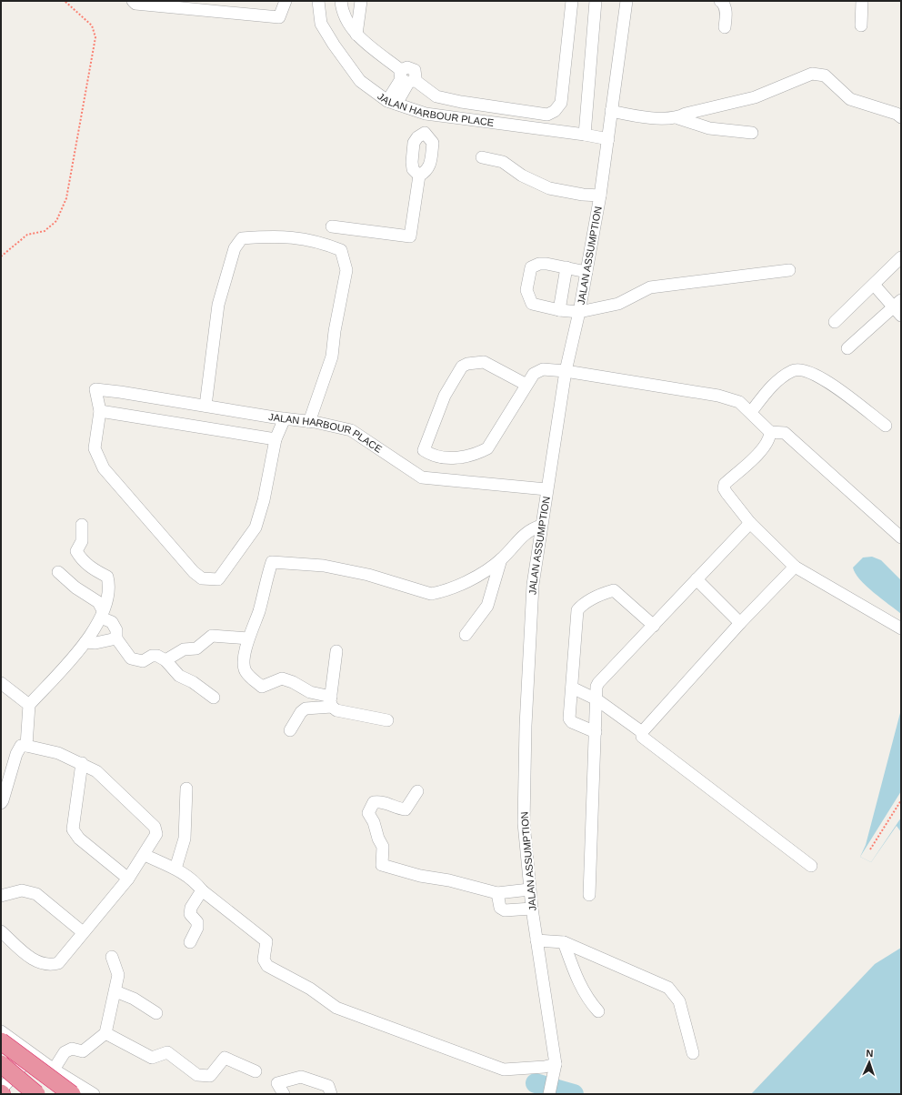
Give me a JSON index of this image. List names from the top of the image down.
{
  "streets": {
    "street": ["JALAN HARBOUR PLACE", "JALAN ASSUMPTION"]
  },
  "crossings": [
    ["JALAN HARBOUR PLACE", "JALAN ASSUMPTION"]
  ],
  "north": "top"
}
